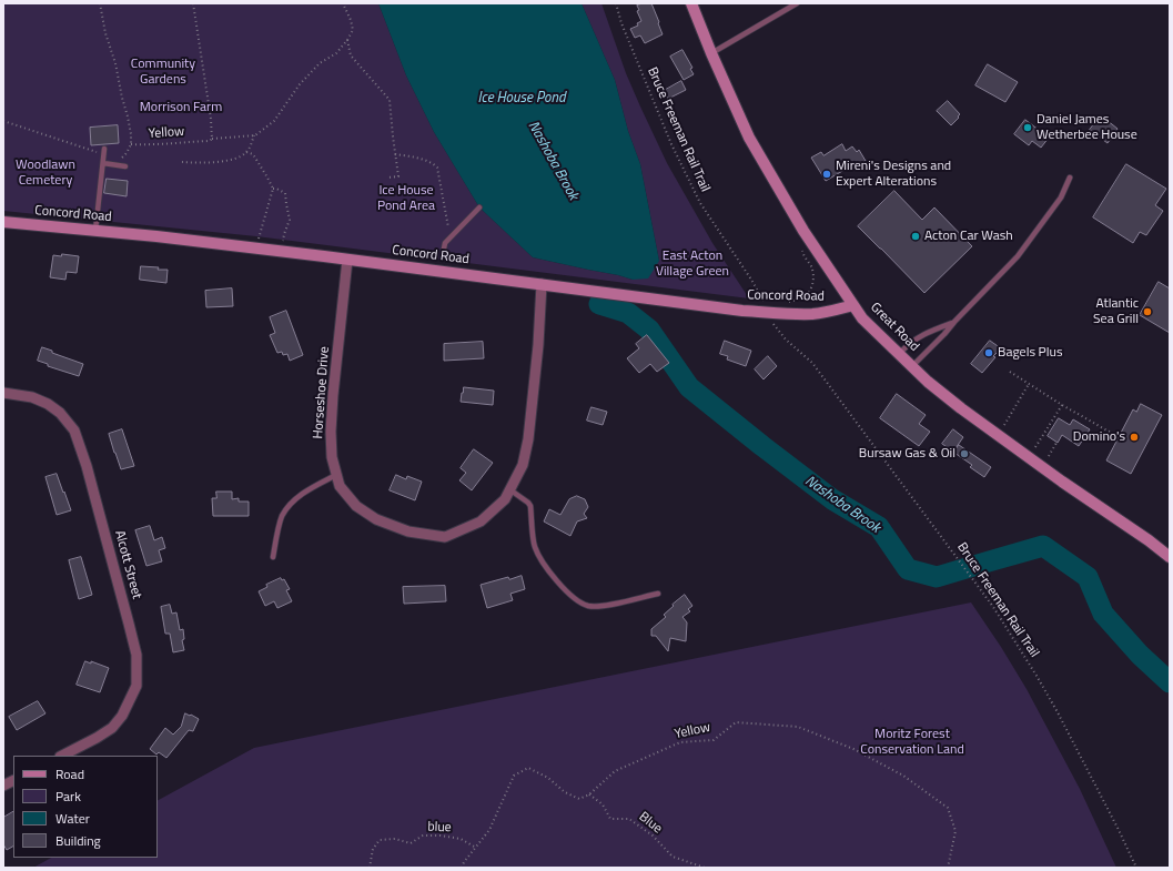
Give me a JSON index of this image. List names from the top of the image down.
{
  "streets": {
    "street": [
      "Concord Road",
      "Great Road",
      "Horseshoe Drive",
      "Alcott Street"
    ],
    "path": [
      "Bruce Freeman Rail Trail",
      "Yellow",
      "Blue",
      "blue"
    ]
  },
  "crossings": [
    ["Yellow", "Blue"],
    ["Concord Road", "Great Road"],
    ["Concord Road", "Horseshoe Drive"]
  ],
  "water": ["Ice House Pond", "Nashoba Brook"],
  "parks": [
    "Community Gardens",
    "Morrison Farm",
    "Woodlawn Cemetery",
    "Ice House Pond Area",
    "East Acton Village Green",
    "Moritz Forest Conservation Land"
  ],
  "places": [
    "Daniel James Wetherbee House",
    "Mireni's Designs and Expert Alterations",
    "Acton Car Wash",
    "Atlantic Sea Grill",
    "Bagels Plus",
    "Domino's",
    "Bursaw Gas & Oil"
  ],
  "legend": [
    "Road",
    "Park",
    "Water",
    "Building"
  ]
}
